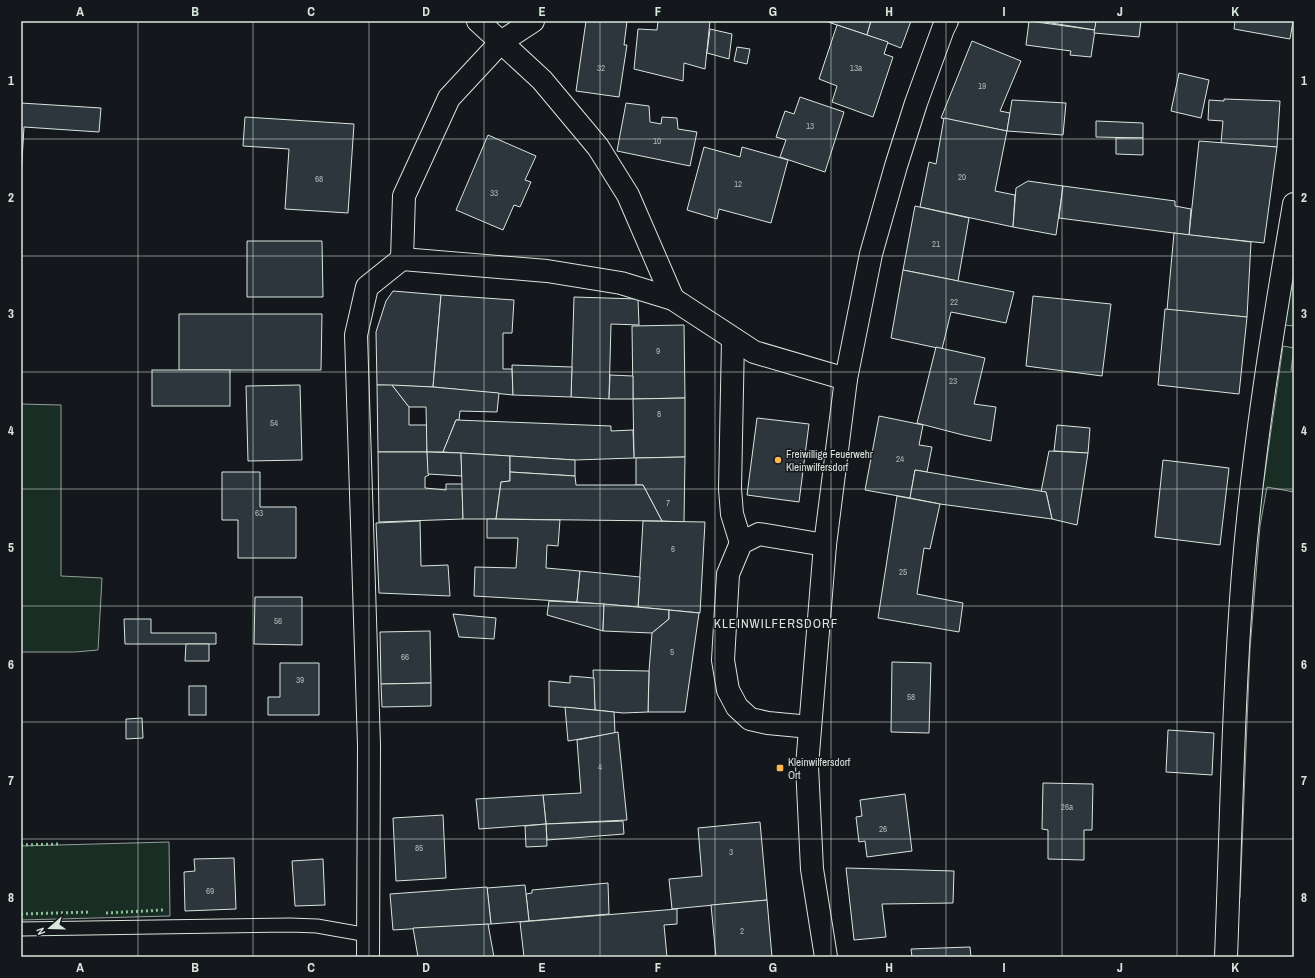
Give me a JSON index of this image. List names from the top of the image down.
{
  "districts": ["KLEINWILFERSDORF"],
  "places": {
    "other": ["Freiwillige Feuerwehr Kleinwilfersdorf"],
    "transit": ["Kleinwilfersdorf Ort"]
  },
  "house_numbers": [
    "32",
    "13a",
    "19",
    "13",
    "10",
    "20",
    "68",
    "12",
    "33",
    "21",
    "22",
    "9",
    "23",
    "8",
    "54",
    "24",
    "7",
    "63",
    "6",
    "25",
    "56",
    "5",
    "66",
    "39",
    "58",
    "4",
    "26a",
    "26",
    "85",
    "3",
    "69",
    "2"
  ],
  "north": "left",
  "grid": {
    "columns": [
      "A",
      "B",
      "C",
      "D",
      "E",
      "F",
      "G",
      "H",
      "I",
      "J",
      "K"
    ],
    "rows": [
      "1",
      "2",
      "3",
      "4",
      "5",
      "6",
      "7",
      "8"
    ]
  }
}
